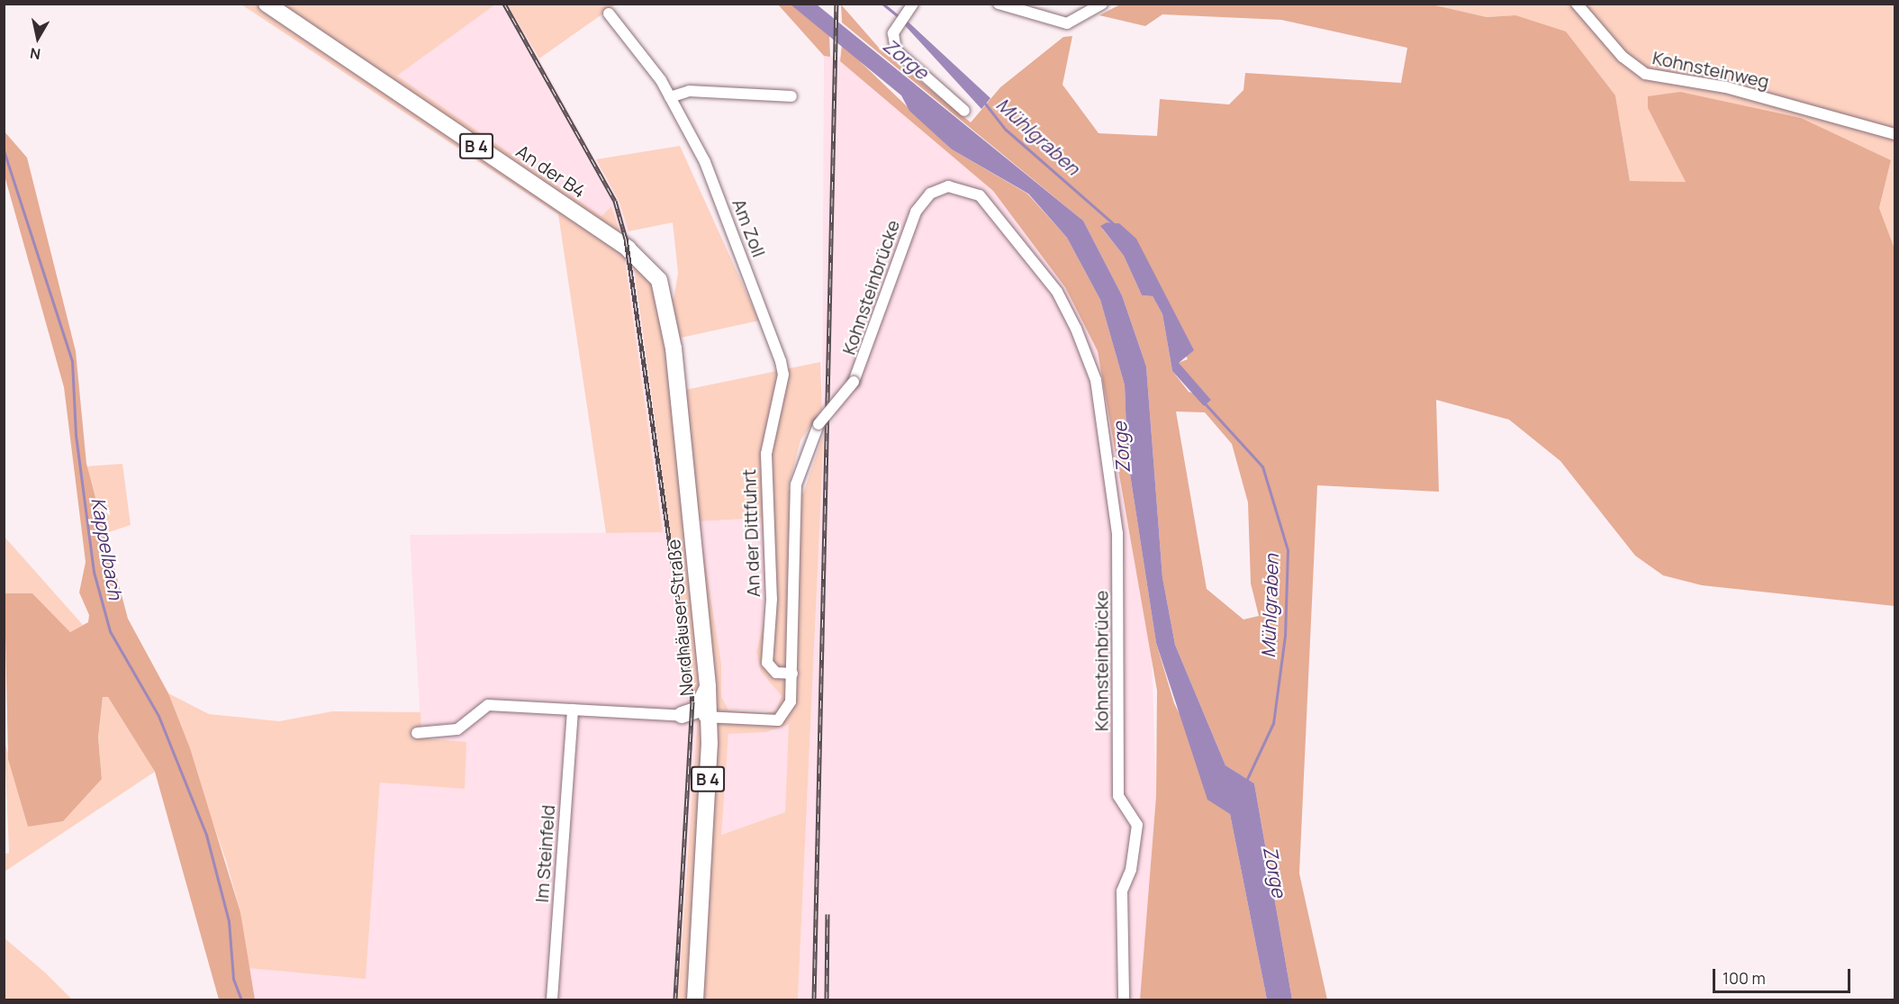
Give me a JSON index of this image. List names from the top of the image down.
{
  "streets": {
    "main road": ["B 4", "An der B4", "Nordhäuser Straße"],
    "street": [
      "Kohnsteinweg",
      "Am Zoll",
      "Kohnsteinbrücke",
      "An der Dittfuhrt",
      "Im Steinfeld"
    ]
  },
  "crossings": [
    ["An der B4", "Nordhäuser Straße"],
    ["Am Zoll", "An der Dittfuhrt"],
    ["Kohnsteinbrücke", "An der Dittfuhrt"],
    ["Kohnsteinbrücke", "Nordhäuser Straße"]
  ],
  "water": ["Zorge", "Mühlgraben", "Kappelbach"],
  "scale_bar": "100 m",
  "north": "bottom"
}
